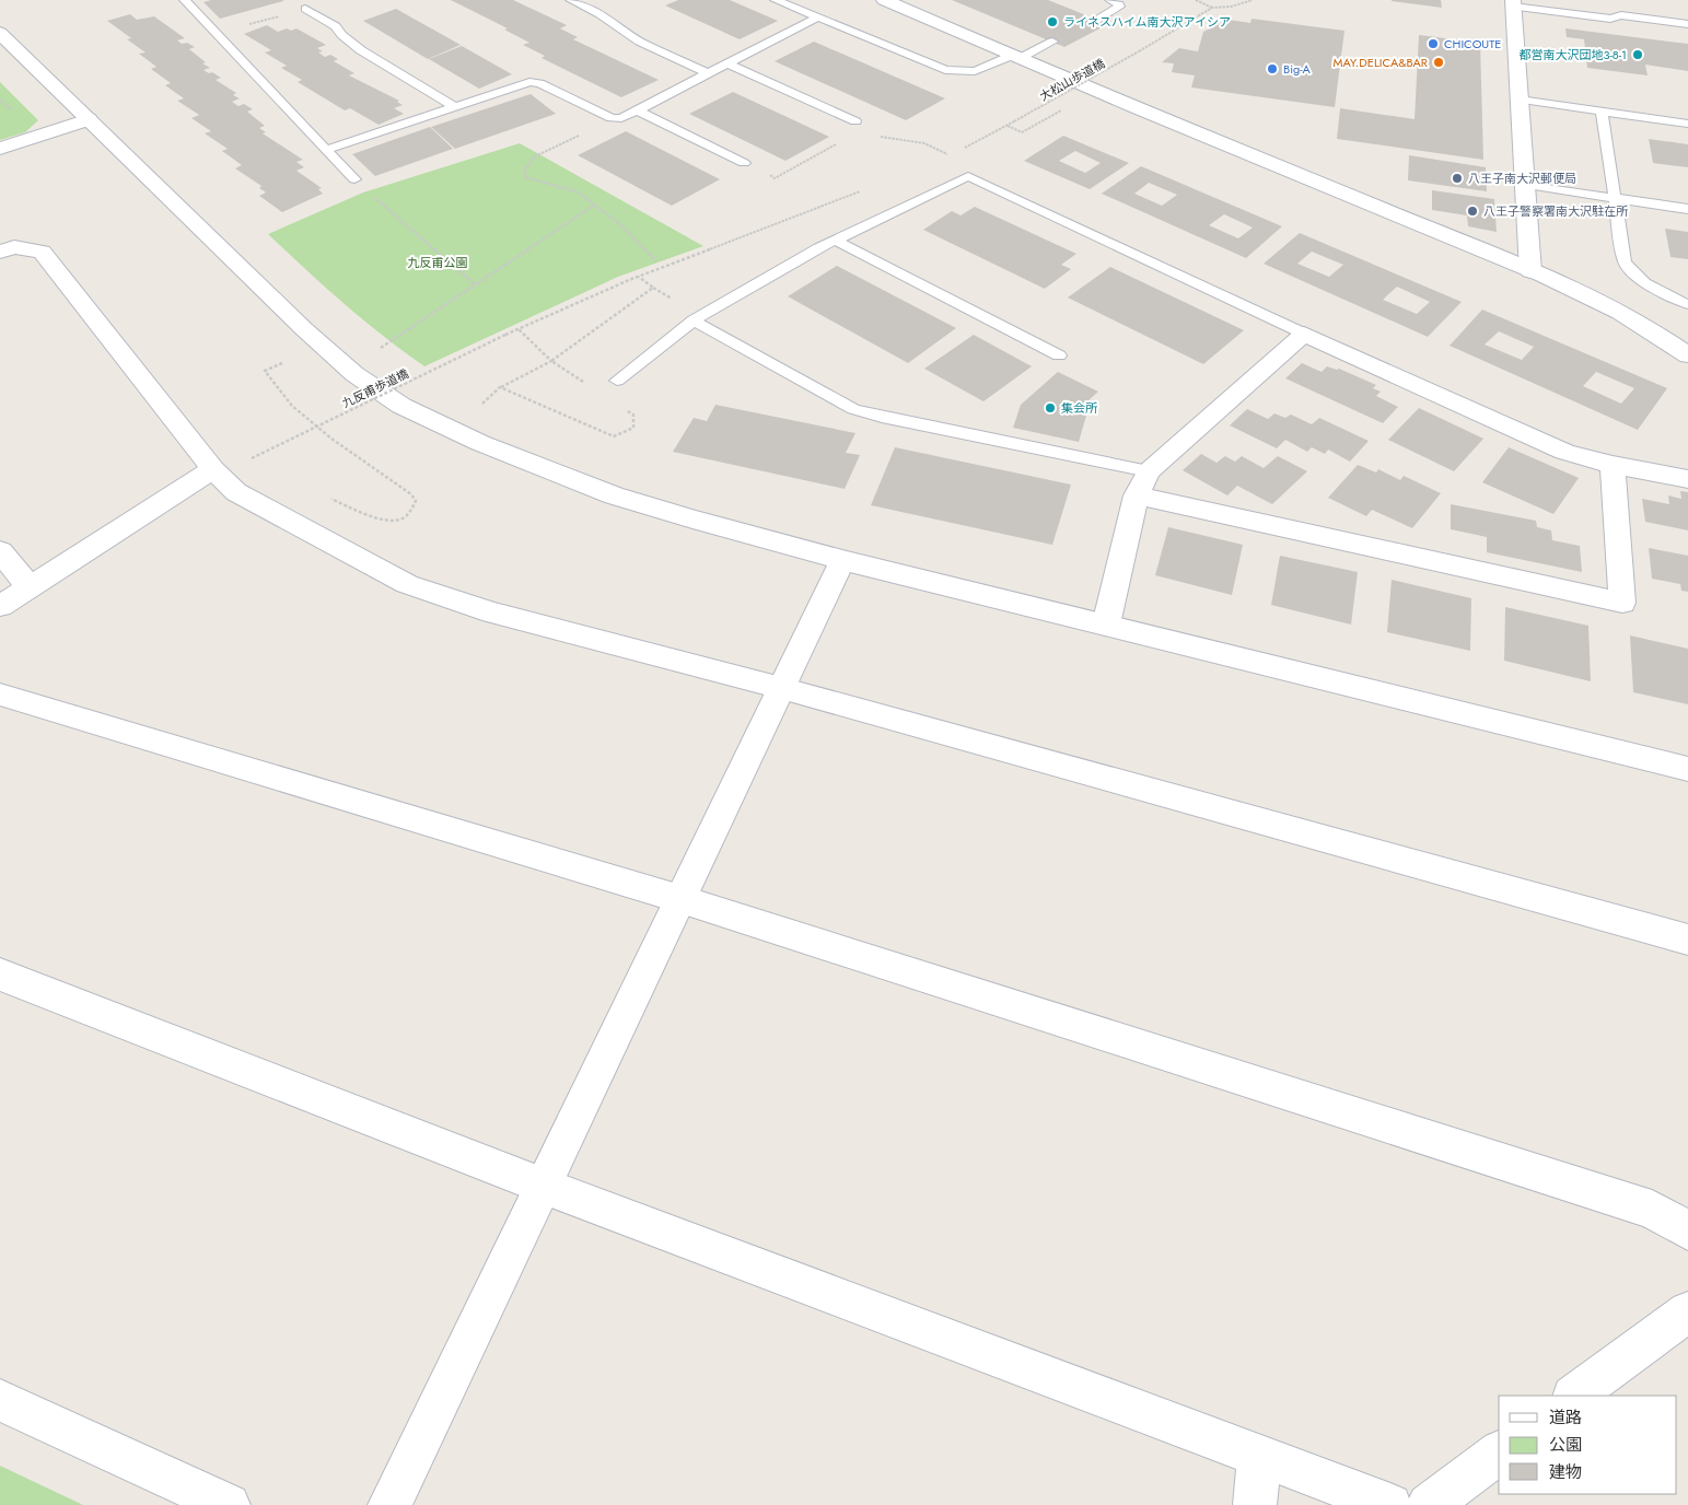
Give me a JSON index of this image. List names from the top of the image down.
{
  "streets": {
    "path": ["大松山歩道橋", "九反甫歩道橋"]
  },
  "parks": ["九反甫公園"],
  "places": [
    "ライネスハイム南大沢アイシア",
    "CHICOUTE",
    "都営南大沢団地3-8-1",
    "MAY.DELICA&BAR",
    "Big-A",
    "八王子南大沢郵便局",
    "八王子警察署南大沢駐在所",
    "集会所"
  ],
  "legend": ["道路", "公園", "建物"]
}
